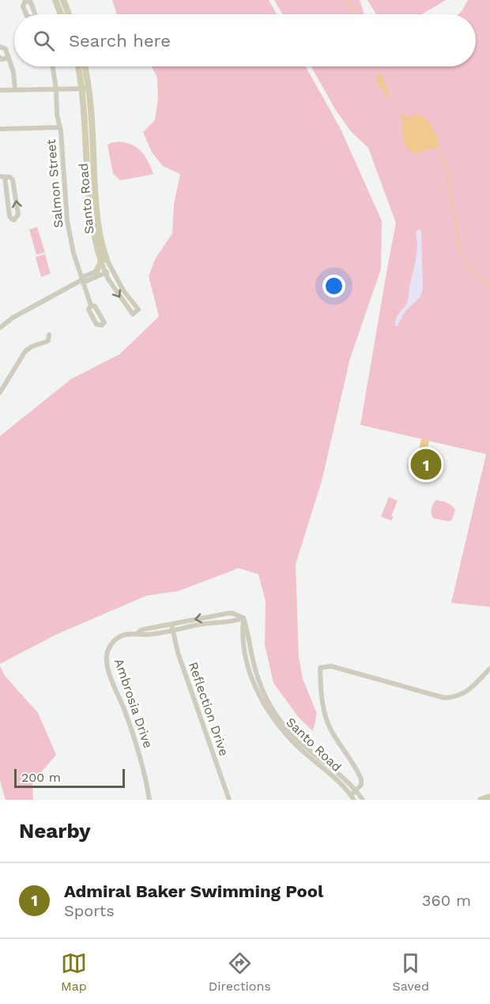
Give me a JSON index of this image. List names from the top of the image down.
{
  "streets": {
    "main road": ["Santo Road"],
    "street": ["Salmon Street", "Ambrosia Drive", "Reflection Drive"]
  },
  "crossings": [
    ["Santo Road", "Ambrosia Drive"],
    ["Ambrosia Drive", "Reflection Drive"]
  ],
  "scale_bar": "200 m",
  "page": {
    "search": "Search here",
    "pins": "1",
    "scale": "200 m",
    "heading": "Nearby",
    "list": [
      {
        "mark": "1",
        "name": "Admiral Baker Swimming Pool",
        "note": "Sports",
        "value": "360 m"
      }
    ],
    "nav": ["Map", "Directions", "Saved"]
  }
}
